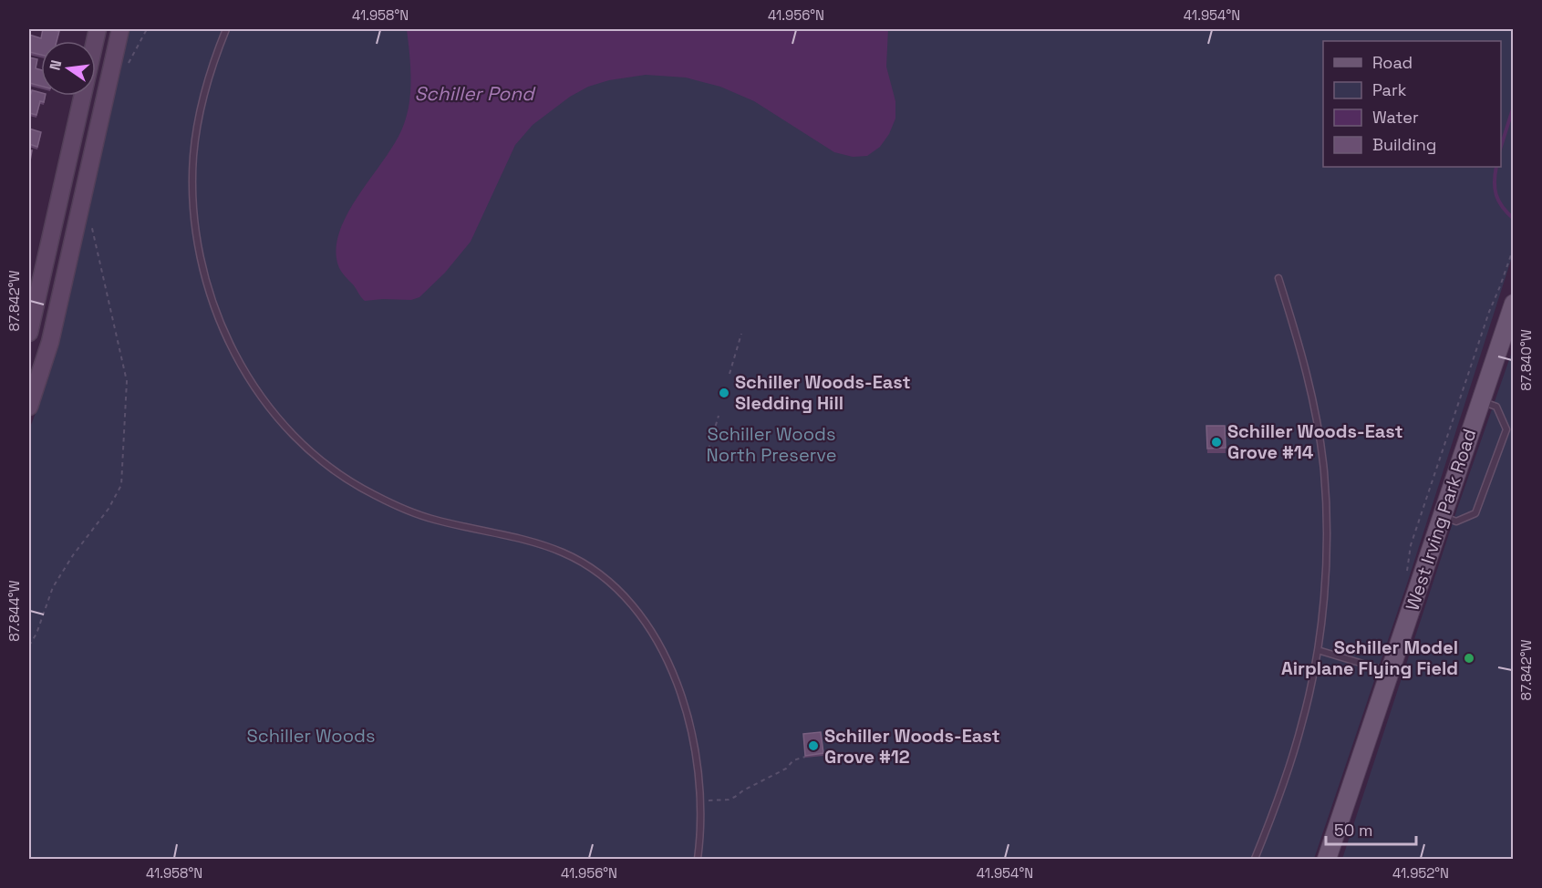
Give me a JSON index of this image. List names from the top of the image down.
{
  "streets": {
    "main road": ["West Irving Park Road"]
  },
  "water": ["Schiller Pond"],
  "parks": ["Schiller Woods North Preserve", "Schiller Woods"],
  "places": [
    "Schiller Woods-East Sledding Hill",
    "Schiller Woods-East Grove #14",
    "Schiller Model Airplane Flying Field",
    "Schiller Woods-East Grove #12"
  ],
  "legend": [
    "Road",
    "Park",
    "Water",
    "Building"
  ],
  "scale_bar": "50 m",
  "north": "left",
  "coordinates": [
    "41.958°N",
    "41.956°N",
    "41.954°N",
    "87.842°W",
    "87.840°W",
    "87.844°W",
    "41.952°N"
  ]
}
